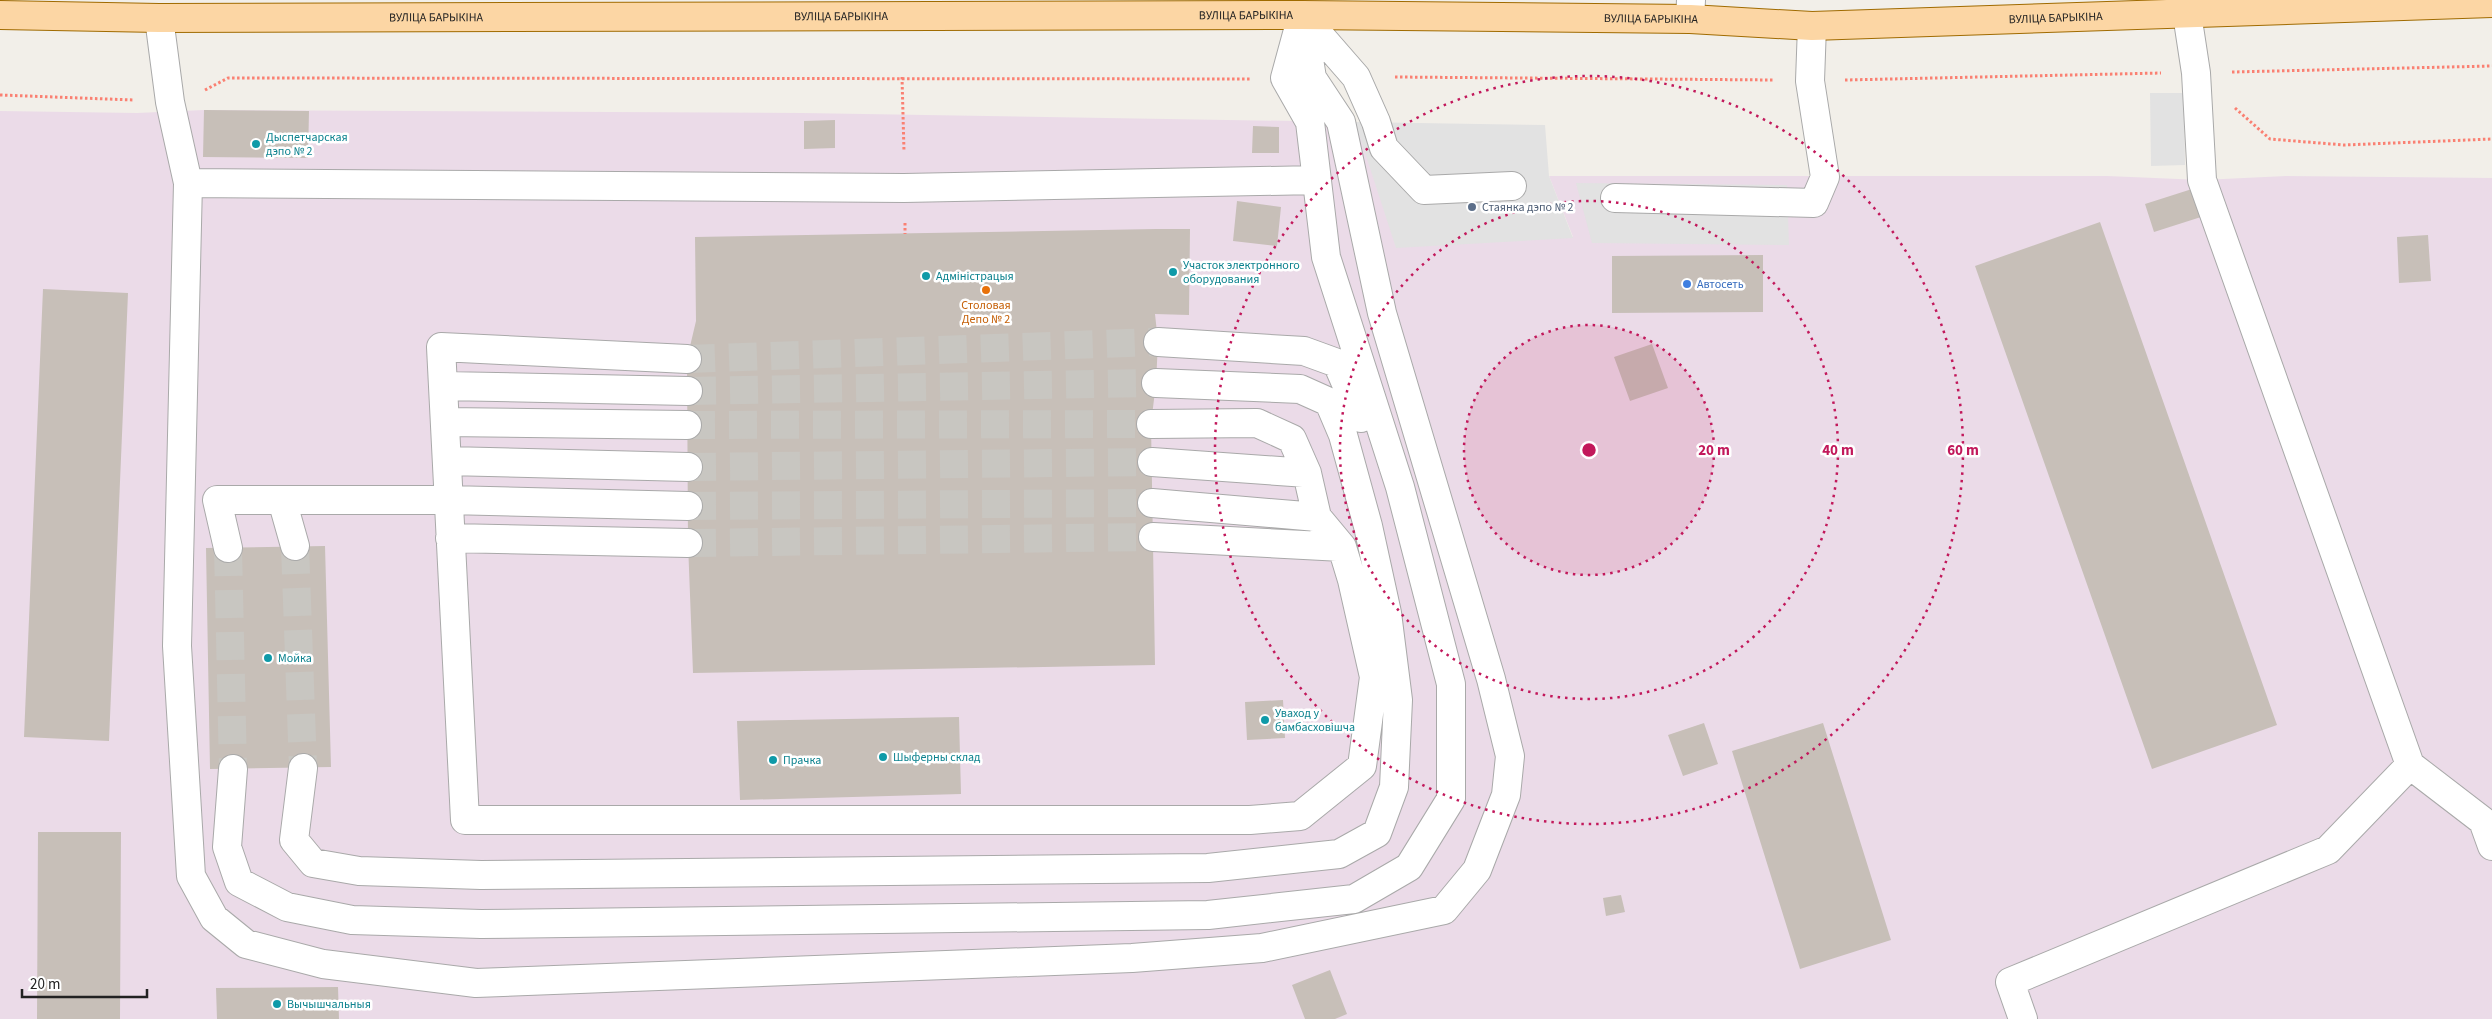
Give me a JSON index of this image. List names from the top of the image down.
{
  "streets": {
    "main road": ["ВУЛІЦА БАРЫКІНА"]
  },
  "places": [
    "Дыспетчарская дэпо № 2",
    "Стаянка дэпо № 2",
    "Участок электронного оборудования",
    "Адміністрацыя",
    "Автосеть",
    "Столовая Депо № 2",
    "Мойка",
    "Уваход у бамбасховішча",
    "Шыферны склад",
    "Прачка",
    "Вычышчальныя"
  ],
  "scale_bar": "20 m",
  "rings": ["20 m", "40 m", "60 m"]
}
